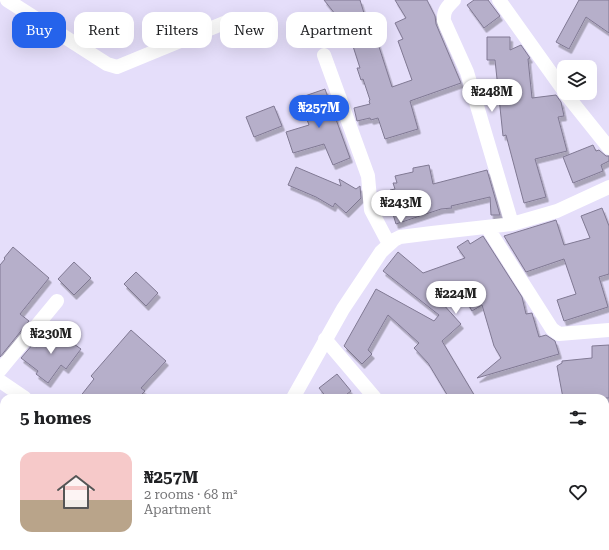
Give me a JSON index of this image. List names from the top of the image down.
{
  "page": {
    "chip": [
      "Buy",
      "Rent",
      "Filters",
      "New",
      "Apartment"
    ],
    "price": [
      "₦248M",
      "₦257M",
      "₦243M",
      "₦224M",
      "₦230M"
    ],
    "heading": "5 homes",
    "list": [
      {
        "name": "₦257M",
        "note": "2 rooms · 68 m² · Apartment"
      }
    ]
  }
}
